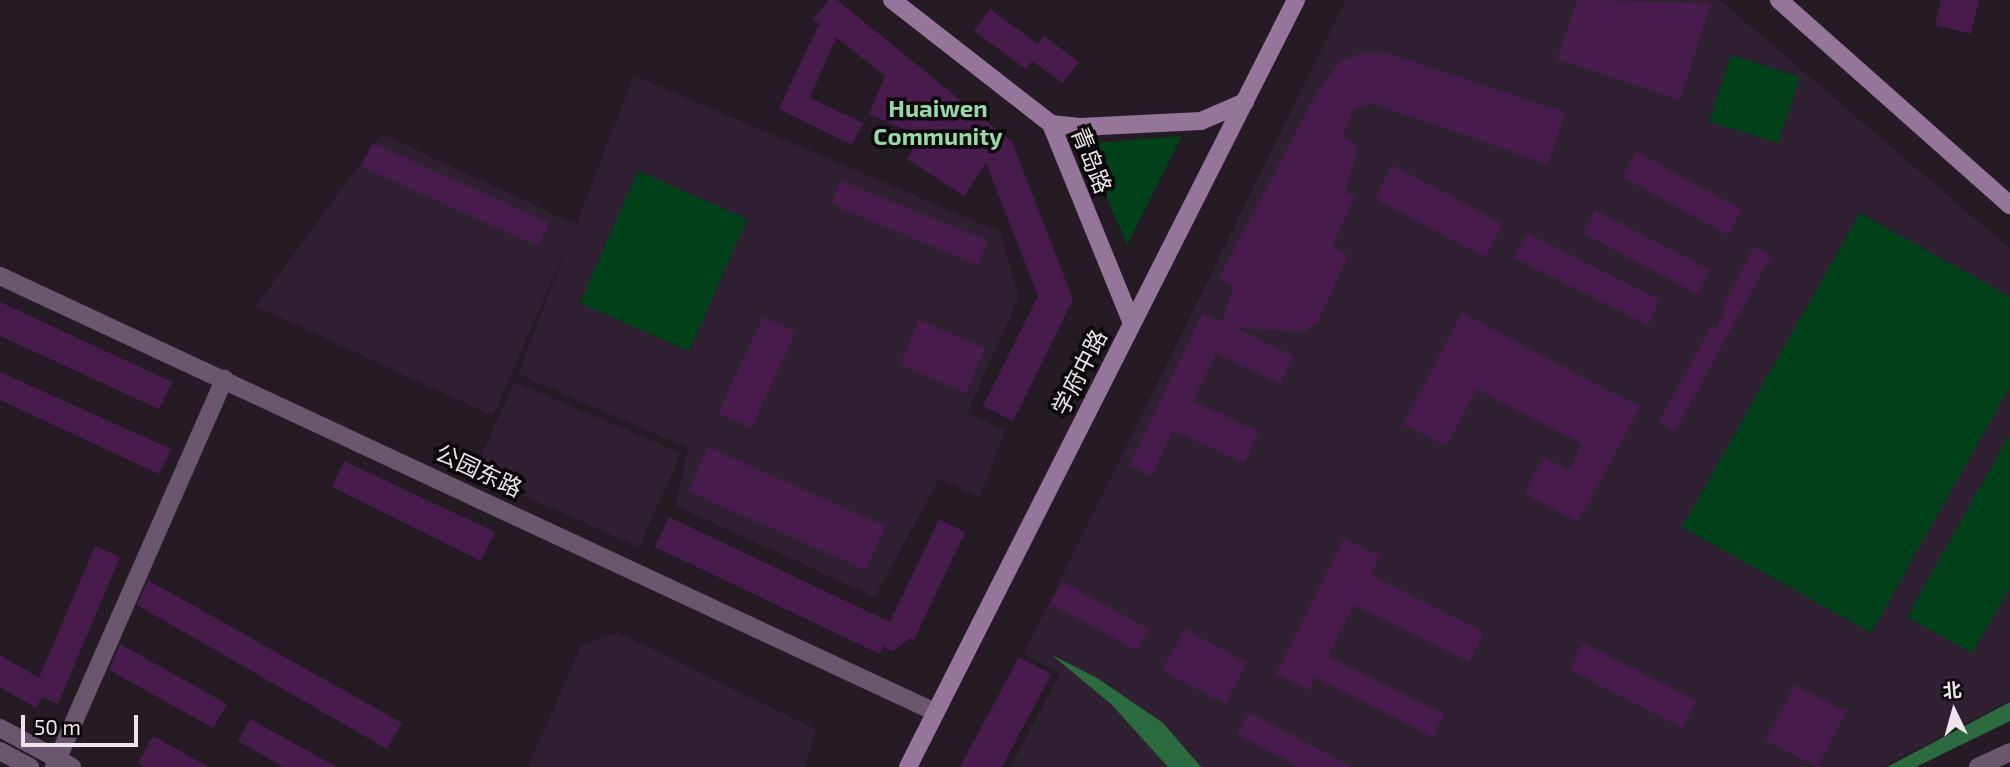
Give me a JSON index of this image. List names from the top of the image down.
{
  "streets": {
    "street": ["青岛路", "学府中路", "公园东路"]
  },
  "crossings": [
    ["青岛路", "学府中路"],
    ["学府中路", "公园东路"]
  ],
  "districts": ["Huaiwen Community"],
  "scale_bar": "50 m",
  "north": "top"
}
